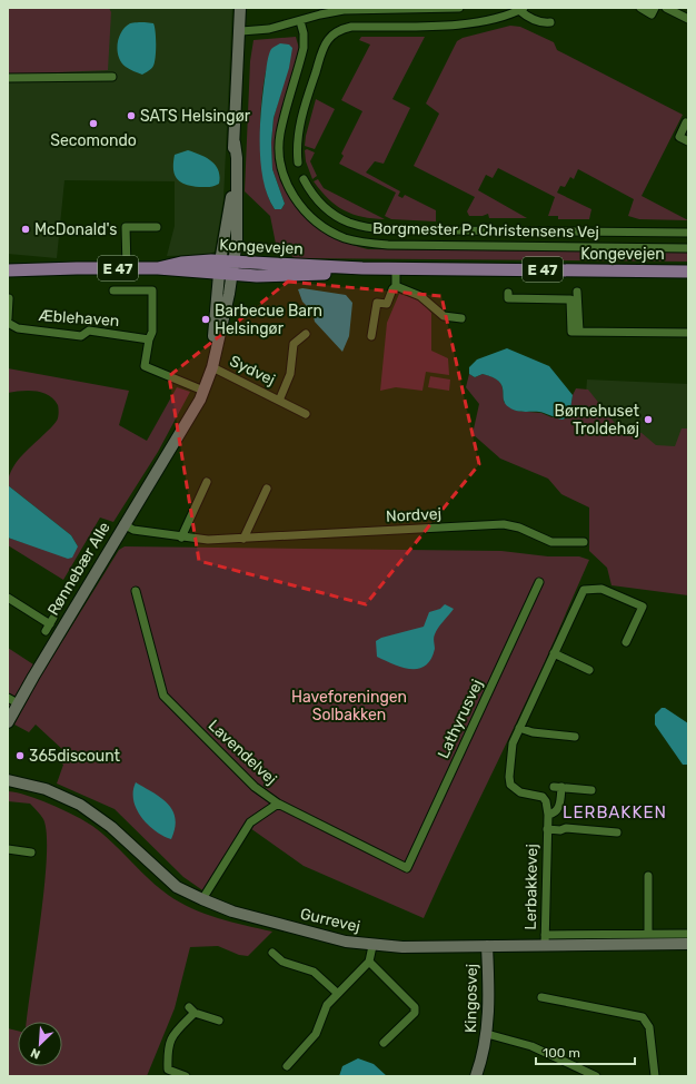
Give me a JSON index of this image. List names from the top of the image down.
{
  "streets": {
    "main road": [
      "Kongevejen",
      "E 47",
      "Rønnebær Alle",
      "Gurrevej",
      "Kingosvej"
    ],
    "street": [
      "Borgmester P. Christensens Vej",
      "Æblehaven",
      "Sydvej",
      "Nordvej",
      "Lathyrusvej",
      "Lavendelvej",
      "Lerbakkevej"
    ]
  },
  "crossings": [
    ["Kongevejen", "Rønnebær Alle"],
    ["Æblehaven", "Rønnebær Alle"],
    ["Sydvej", "Rønnebær Alle"],
    ["Nordvej", "Rønnebær Alle"],
    ["Lathyrusvej", "Lavendelvej"],
    ["Lerbakkevej", "Gurrevej"],
    ["Gurrevej", "Kingosvej"]
  ],
  "districts": ["LERBAKKEN"],
  "parks": ["Haveforeningen Solbakken"],
  "places": [
    "SATS Helsingør",
    "Secomondo",
    "McDonald's",
    "Barbecue Barn Helsingør",
    "Børnehuset Troldehøj",
    "365discount"
  ],
  "scale_bar": "100 m",
  "north": "bottom left"
}
